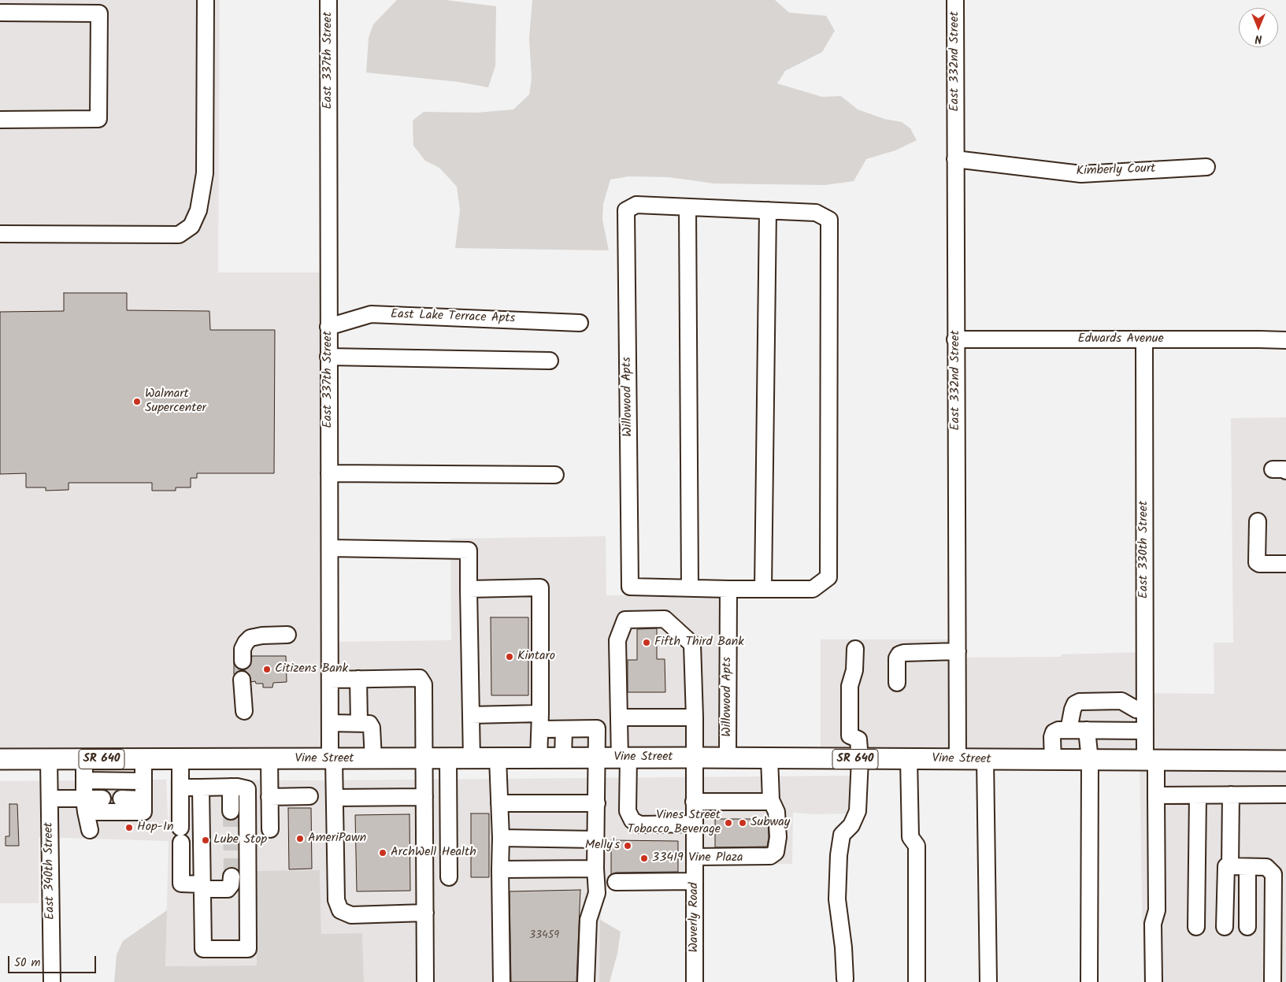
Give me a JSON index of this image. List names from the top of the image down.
{
  "streets": {
    "main road": ["Vine Street", "SR 640"],
    "street": [
      "East 337th Street",
      "East 332nd Street",
      "Kimberly Court",
      "East Lake Terrace Apts",
      "Edwards Avenue",
      "Willowood Apts",
      "East 330th Street",
      "East 340th Street",
      "Waverly Road"
    ]
  },
  "crossings": [
    ["East 337th Street", "East Lake Terrace Apts"],
    ["East 337th Street", "Vine Street"],
    ["East 332nd Street", "Kimberly Court"],
    ["East 332nd Street", "Edwards Avenue"],
    ["East 332nd Street", "Vine Street"],
    ["Edwards Avenue", "East 330th Street"],
    ["Willowood Apts", "Vine Street"],
    ["East 330th Street", "Vine Street"],
    ["Vine Street", "East 340th Street"],
    ["Vine Street", "Waverly Road"]
  ],
  "places": [
    "Walmart Supercenter",
    "Fifth Third Bank",
    "Kintaro",
    "Citizens Bank",
    "Vines Street Tobacco Beverage",
    "Subway",
    "Hop-In",
    "AmeriPawn",
    "Lube Stop",
    "Melly's",
    "ArchWell Health",
    "33419 Vine Plaza"
  ],
  "house_numbers": ["33459"],
  "scale_bar": "50 m",
  "north": "bottom"
}
